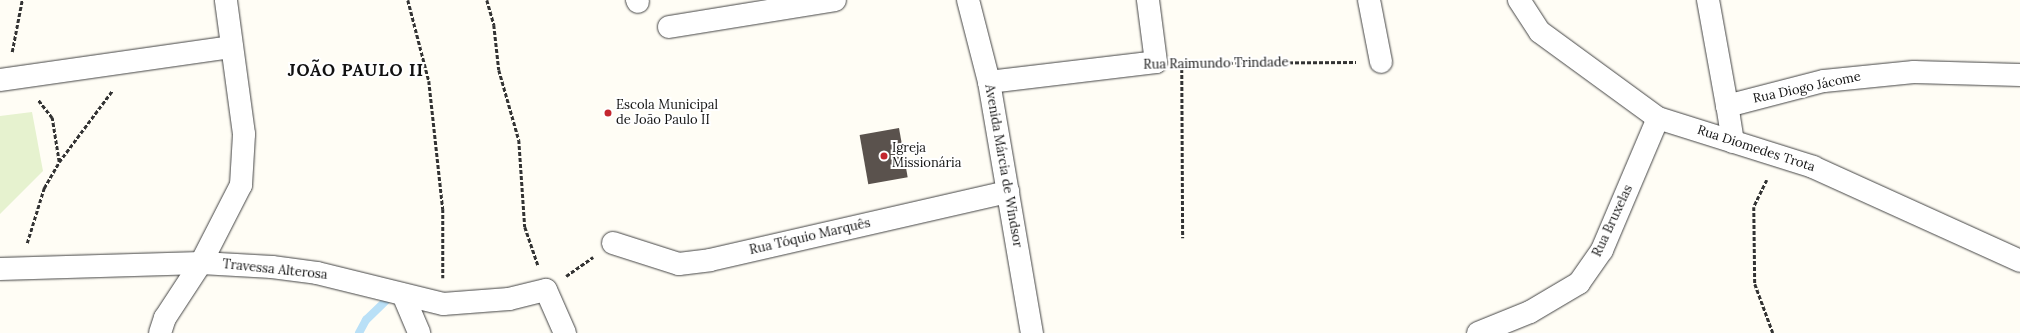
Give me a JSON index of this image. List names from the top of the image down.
{
  "streets": {
    "street": [
      "Rua Raimundo Trindade",
      "Rua Diogo Jácome",
      "Rua Diomedes Trota",
      "Avenida Márcia de Windsor",
      "Rua Bruxelas",
      "Rua Tóquio Marquês",
      "Travessa Alterosa"
    ]
  },
  "crossings": [
    ["Rua Raimundo Trindade", "Avenida Márcia de Windsor"],
    ["Rua Diomedes Trota", "Rua Bruxelas"],
    ["Avenida Márcia de Windsor", "Rua Tóquio Marquês"]
  ],
  "districts": ["JOÃO PAULO II"],
  "places": ["Escola Municipal de João Paulo II", "Igreja Missionária"]
}
